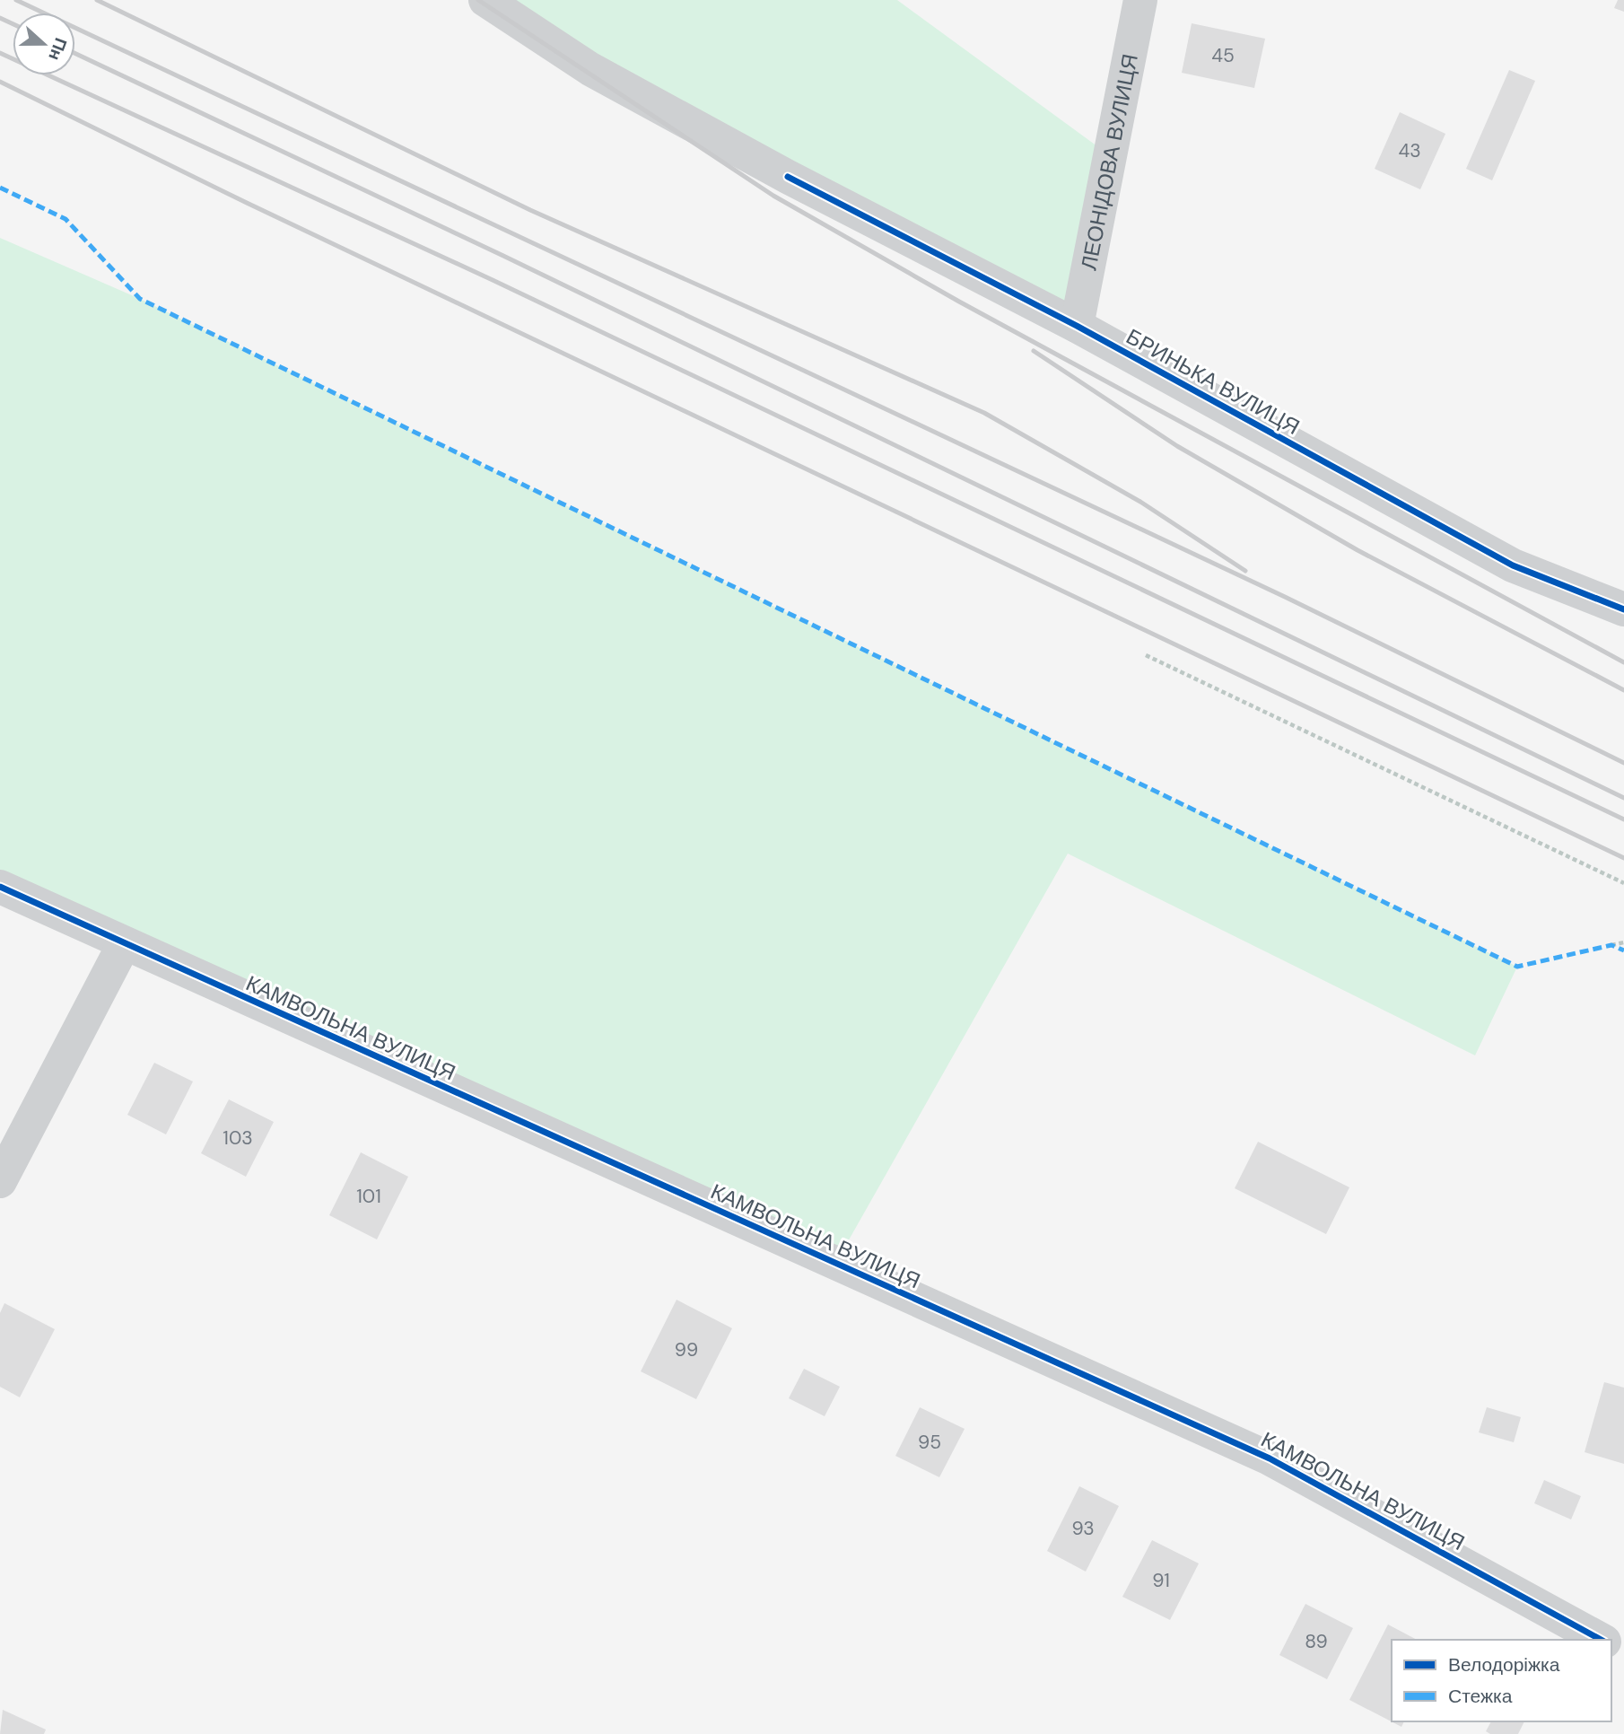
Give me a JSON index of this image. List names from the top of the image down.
{
  "streets": {
    "street": ["ЛЕОНІДОВА ВУЛИЦЯ", "БРИНЬКА ВУЛИЦЯ", "КАМВОЛЬНА ВУЛИЦЯ"]
  },
  "crossings": [
    ["ЛЕОНІДОВА ВУЛИЦЯ", "БРИНЬКА ВУЛИЦЯ"]
  ],
  "house_numbers": [
    "45",
    "43",
    "103",
    "101",
    "99",
    "95",
    "93",
    "91",
    "89"
  ],
  "legend": ["Велодоріжка", "Стежка"],
  "north": "right"
}
